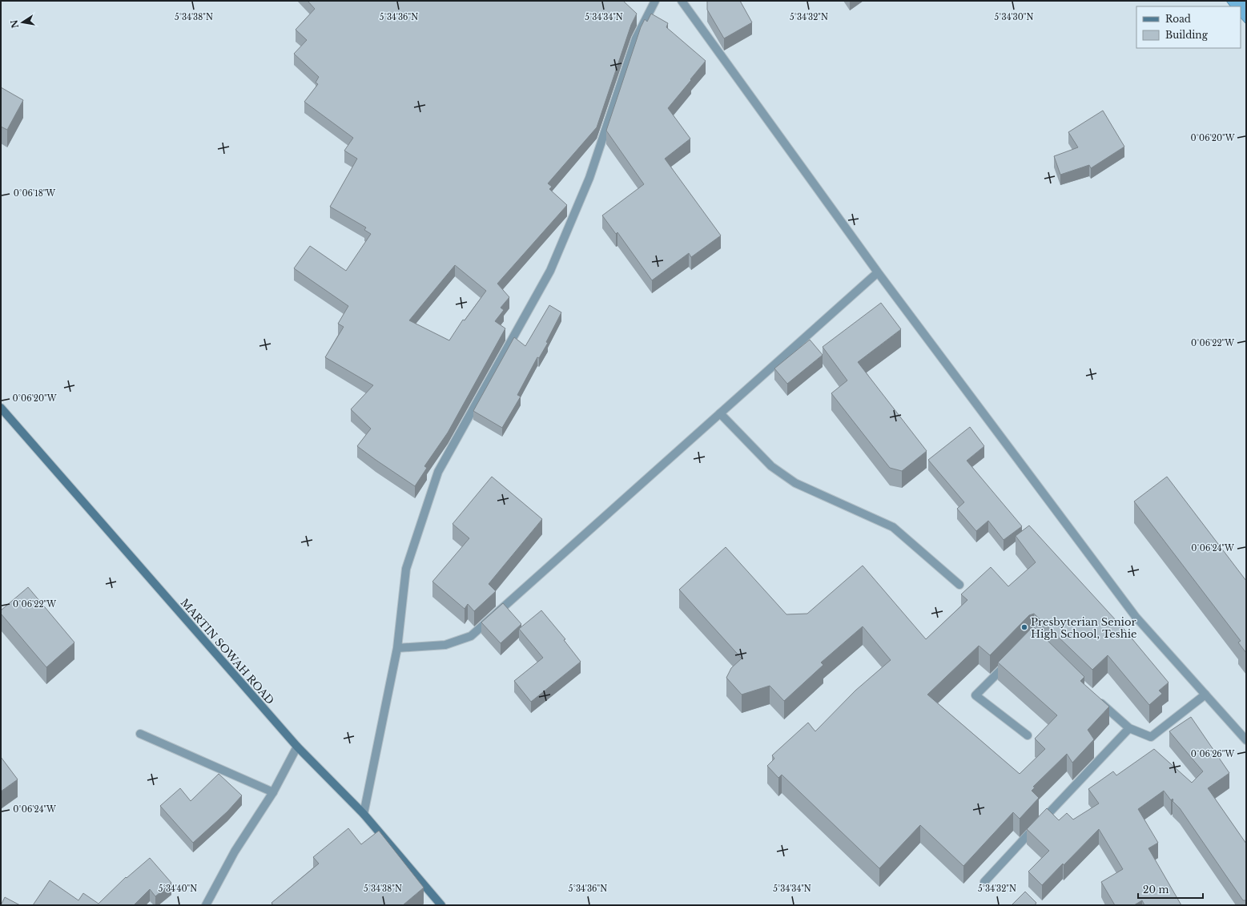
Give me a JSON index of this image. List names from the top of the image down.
{
  "streets": {
    "street": ["MARTIN SOWAH ROAD"]
  },
  "places": ["Presbyterian Senior High School, Teshie"],
  "legend": ["Road", "Building"],
  "scale_bar": "20 m",
  "north": "left",
  "coordinates": [
    "5°34'38\"N",
    "5°34'36\"N",
    "5°34'34\"N",
    "5°34'32\"N",
    "5°34'30\"N",
    "0°06'20\"W",
    "0°06'18\"W",
    "0°06'22\"W",
    "0°06'24\"W",
    "0°06'26\"W",
    "5°34'40\"N"
  ]
}
